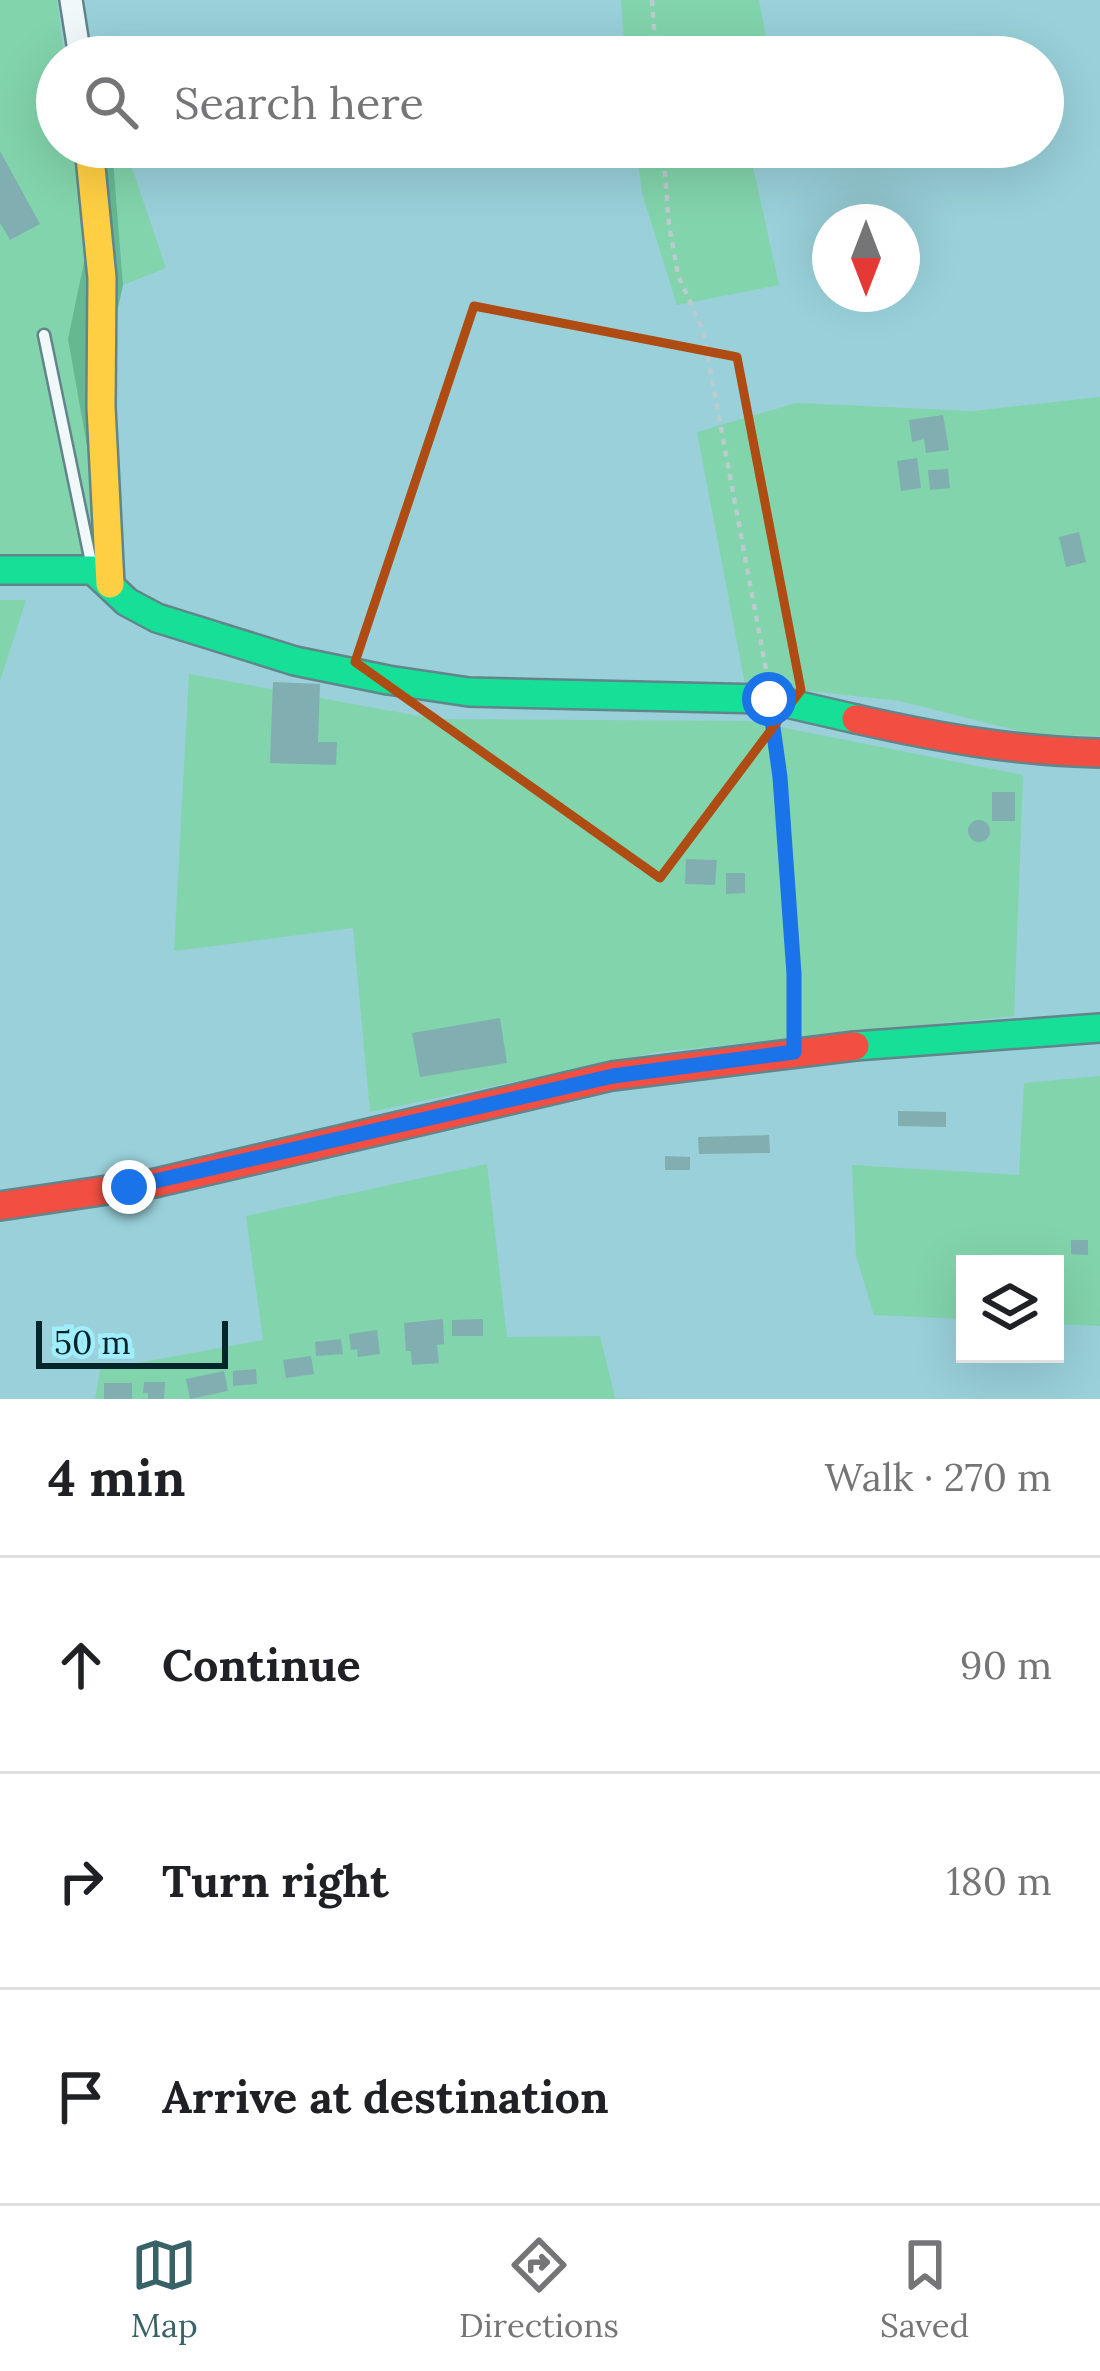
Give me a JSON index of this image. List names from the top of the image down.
{
  "scale_bar": "50 m",
  "north": "bottom",
  "page": {
    "search": "Search here",
    "scale": "50 m",
    "heading": ["4 min", "Walk · 270 m"],
    "list": [
      ["Continue", "90 m"],
      ["Turn right", "180 m"],
      "Arrive at destination"
    ],
    "nav": ["Map", "Directions", "Saved"]
  }
}
